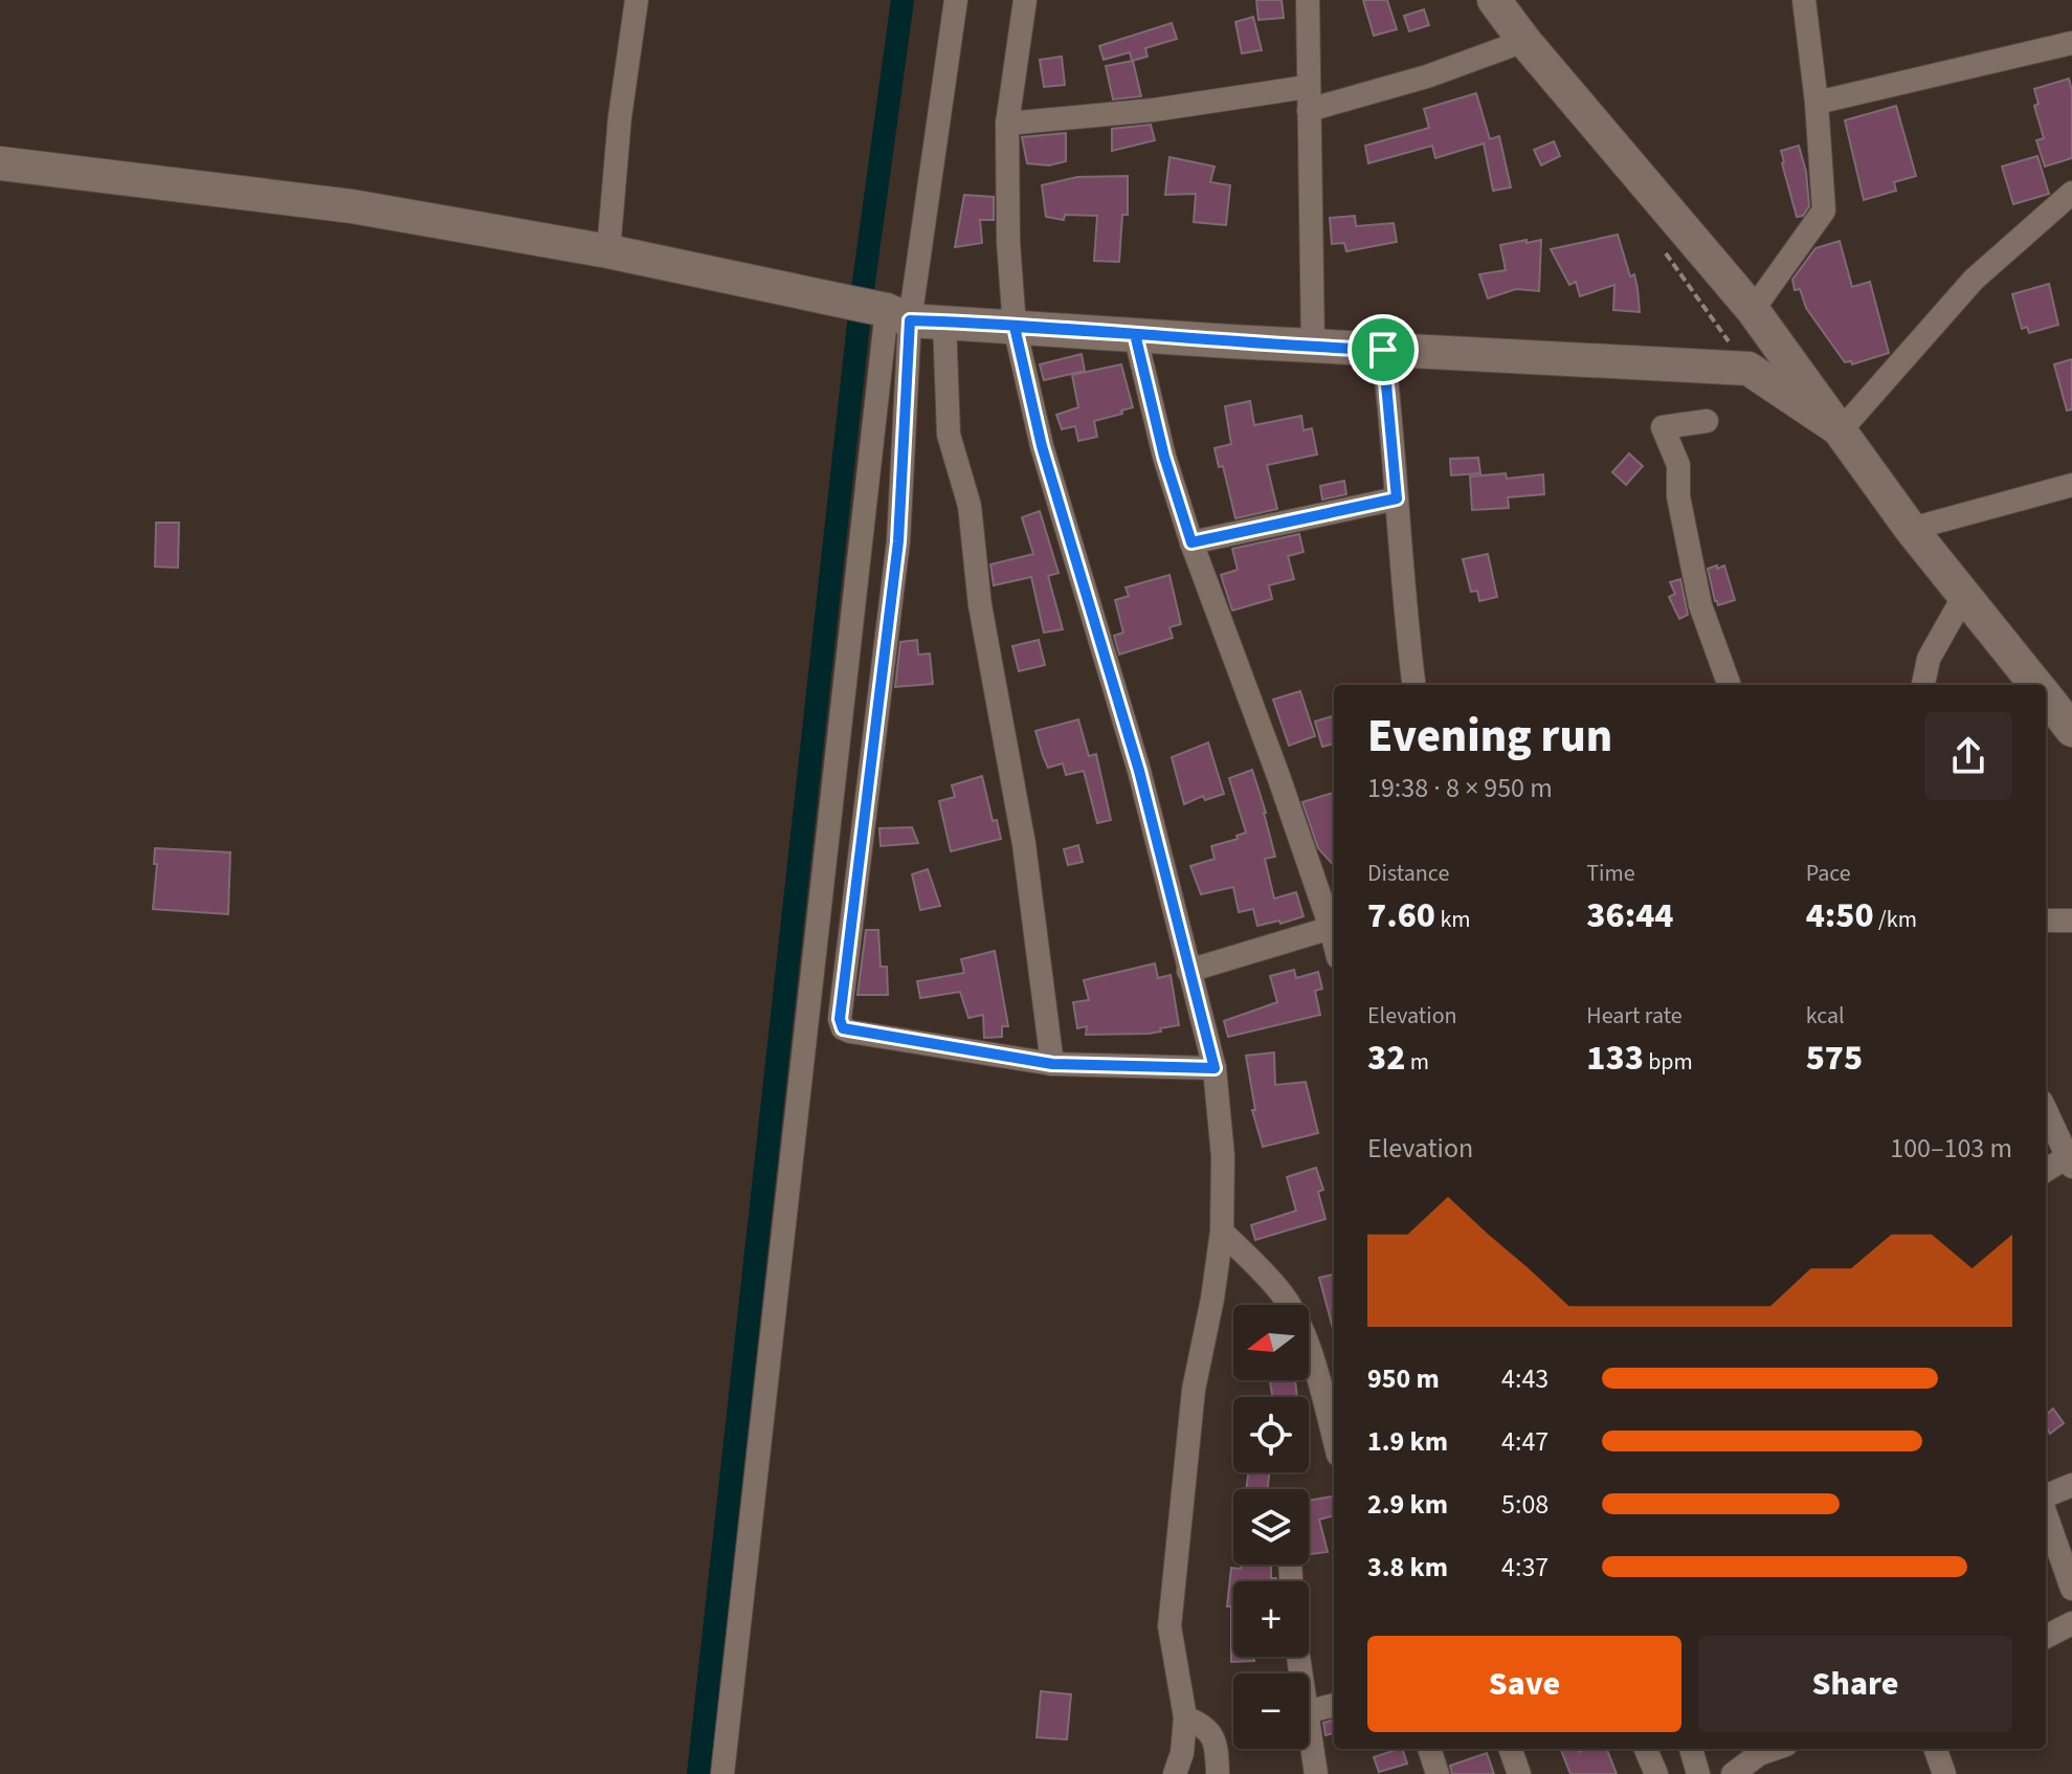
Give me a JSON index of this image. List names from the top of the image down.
{
  "north": "left",
  "page": {
    "heading": ["Evening run", "19:38 · 8 × 950 m"],
    "stats": [
      ["Distance", "7.60 km"],
      ["Time", "36:44"],
      ["Pace", "4:50 /km"],
      ["Elevation", "32 m"],
      ["Heart rate", "133 bpm"],
      ["kcal", "575"]
    ],
    "chart": ["Elevation", "100–103 m"],
    "map_buttons": ["+", "−"],
    "list": [
      {
        "name": "950 m",
        "note": "4:43"
      },
      {
        "name": "1.9 km",
        "note": "4:47"
      },
      {
        "name": "2.9 km",
        "note": "5:08"
      },
      {
        "name": "3.8 km",
        "note": "4:37"
      }
    ],
    "buttons": ["Save", "Share"]
  }
}
